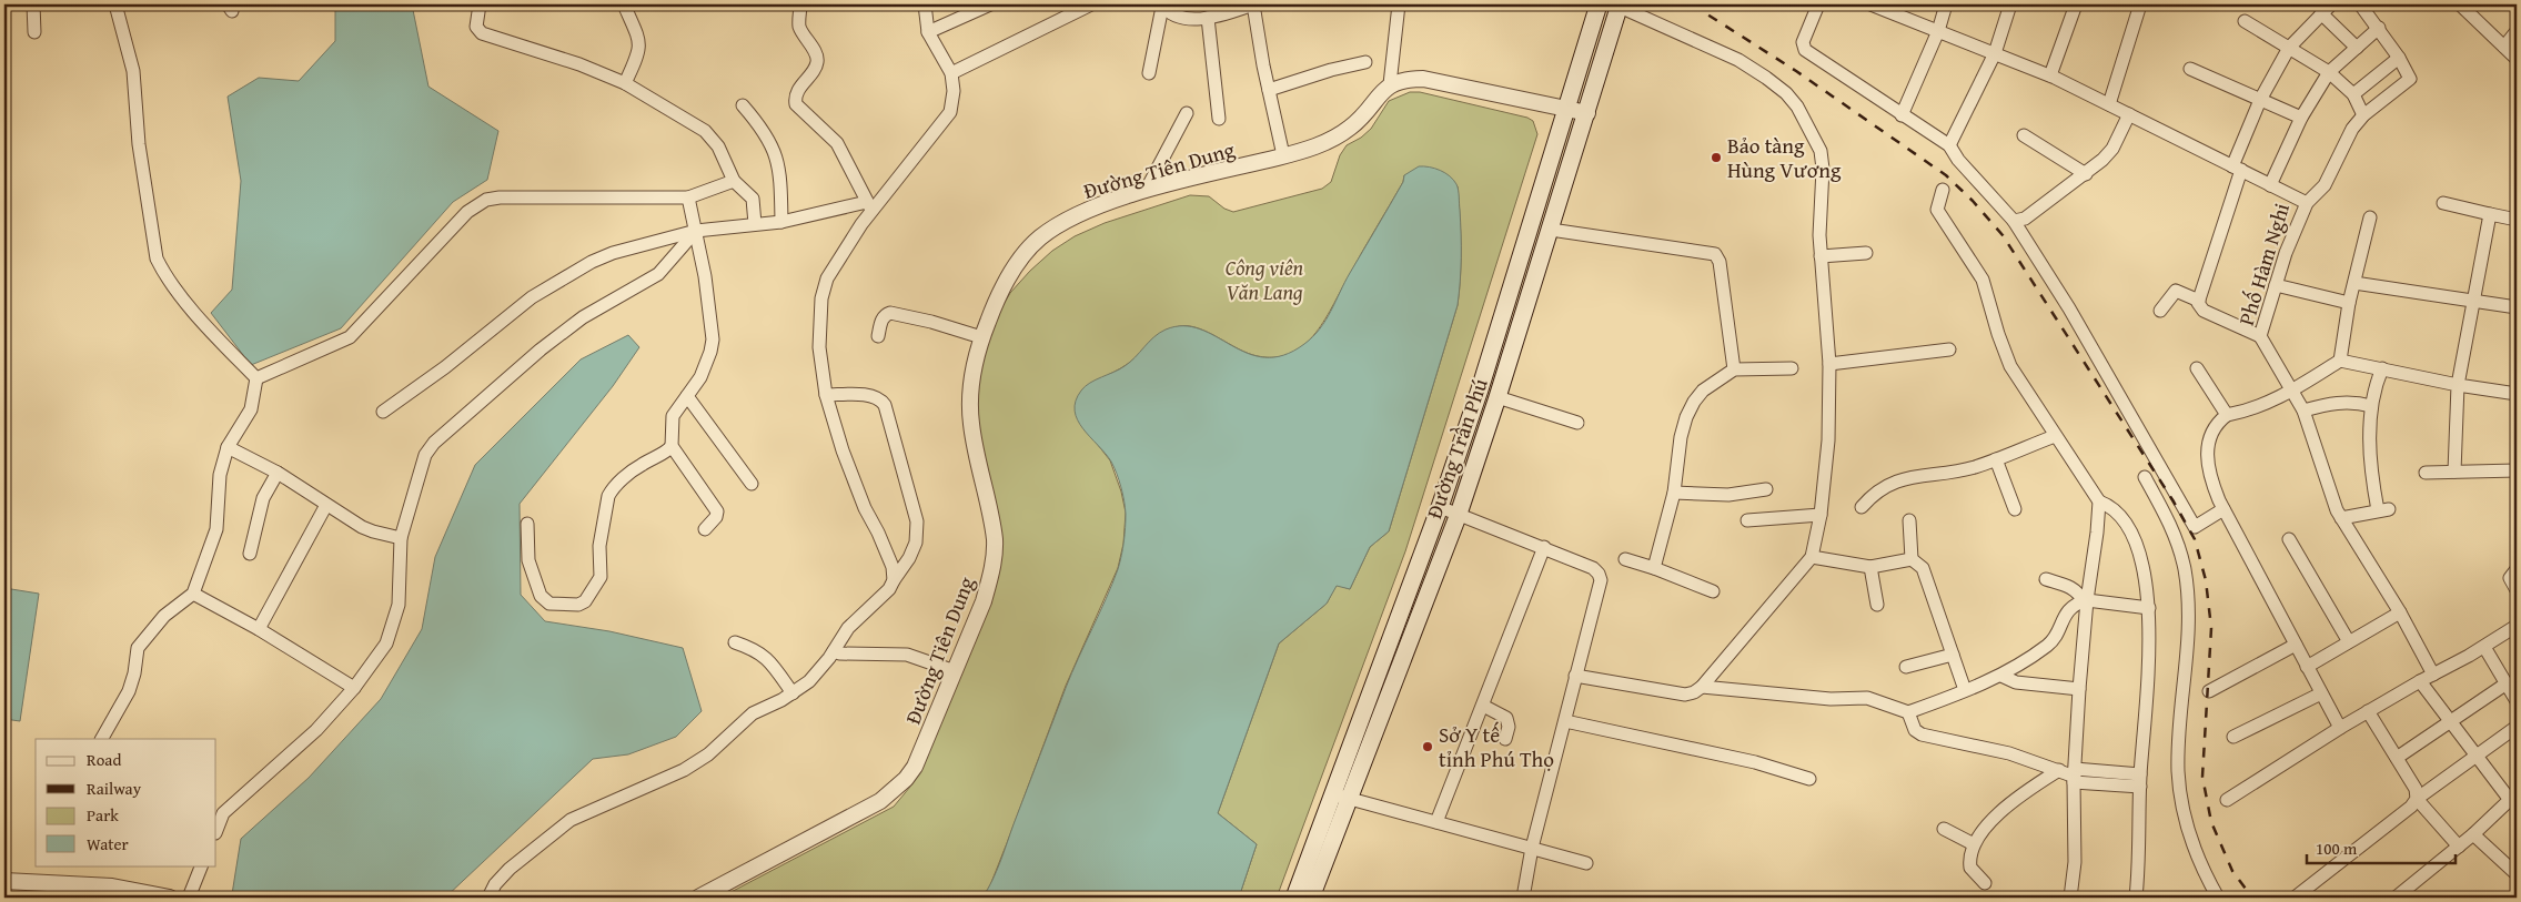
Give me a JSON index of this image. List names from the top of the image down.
{
  "streets": {
    "main road": ["Đường Trần Phú"],
    "street": ["Đường Tiên Dung", "Phố Hàm Nghi"]
  },
  "parks": ["Công viên Văn Lang"],
  "places": ["Bảo tàng Hùng Vương", "Sở Y tế tỉnh Phú Thọ"],
  "legend": [
    "Road",
    "Railway",
    "Park",
    "Water"
  ],
  "scale_bar": "100 m"
}
